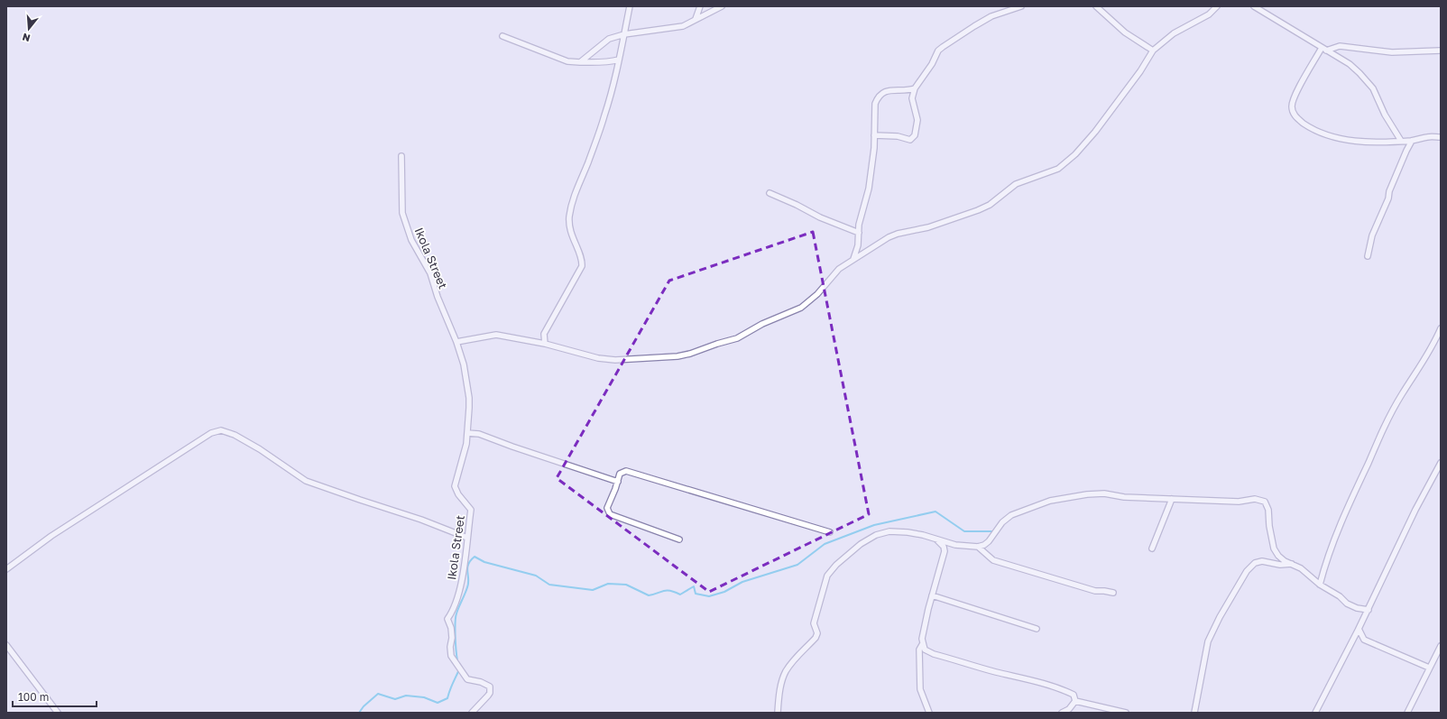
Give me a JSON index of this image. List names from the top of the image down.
{
  "streets": {
    "street": ["Ikola Street"]
  },
  "scale_bar": "100 m",
  "north": "bottom"
}
